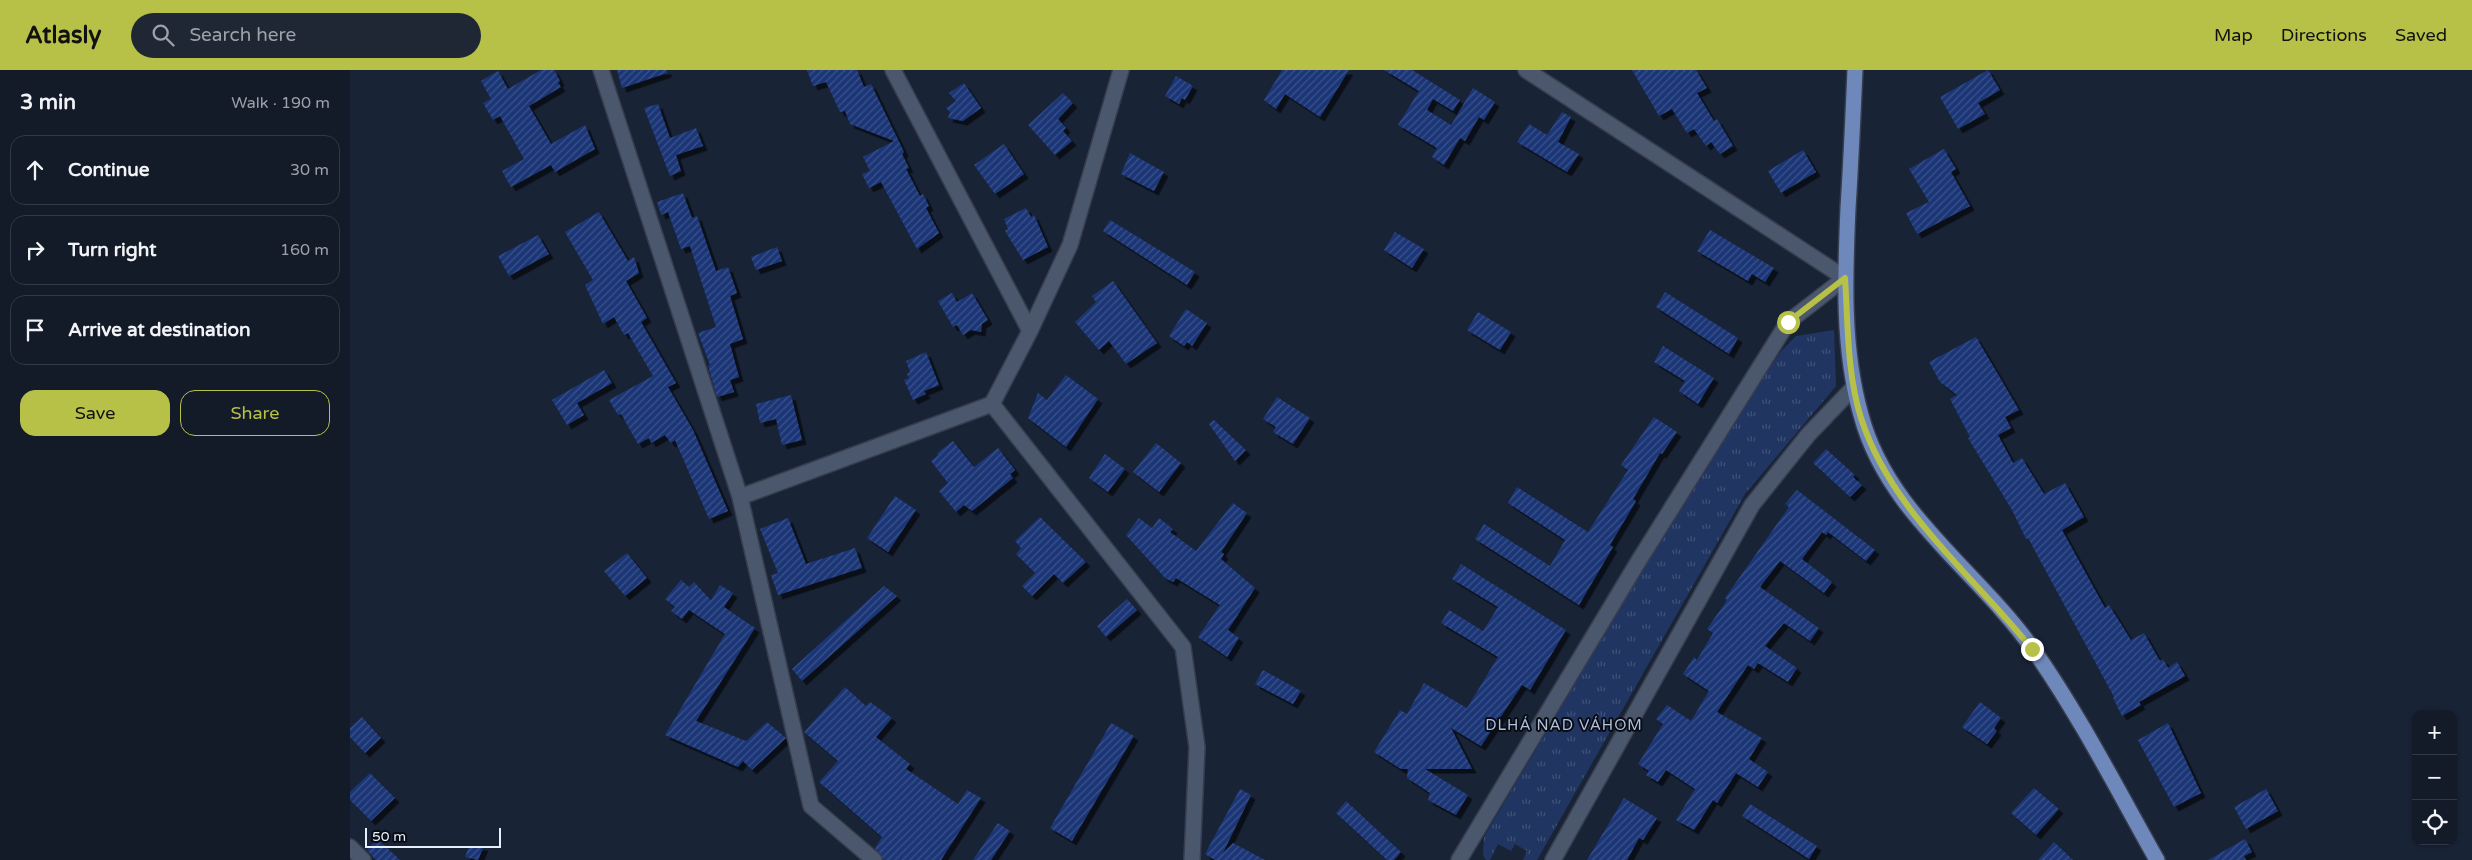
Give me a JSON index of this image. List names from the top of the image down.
{
  "districts": ["DLHÁ NAD VÁHOM"],
  "scale_bar": "50 m",
  "page": {
    "header": "Atlasly",
    "search": "Search here",
    "nav": ["Map", "Directions", "Saved"],
    "heading": ["3 min", "Walk · 190 m"],
    "list": [
      ["Continue", "30 m"],
      ["Turn right", "160 m"],
      "Arrive at destination"
    ],
    "buttons": ["Save", "Share"],
    "map_buttons": ["+", "−"],
    "scale": "50 m"
  }
}
